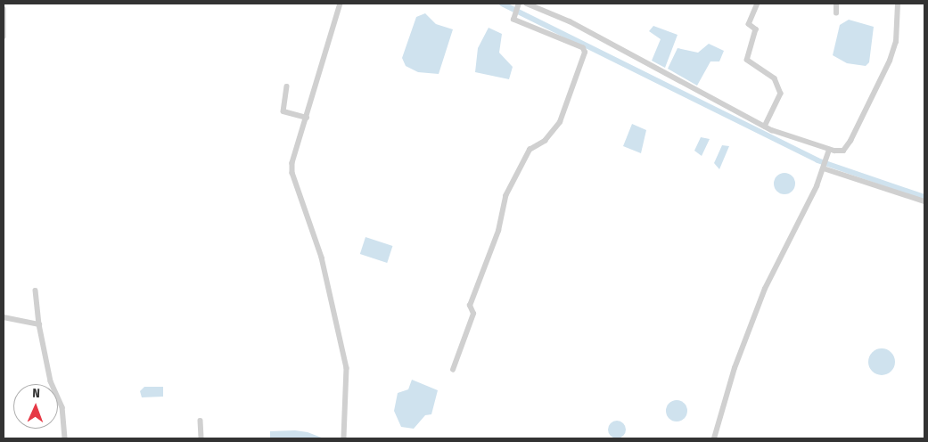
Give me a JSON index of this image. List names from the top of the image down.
{
  "north": "top"
}
